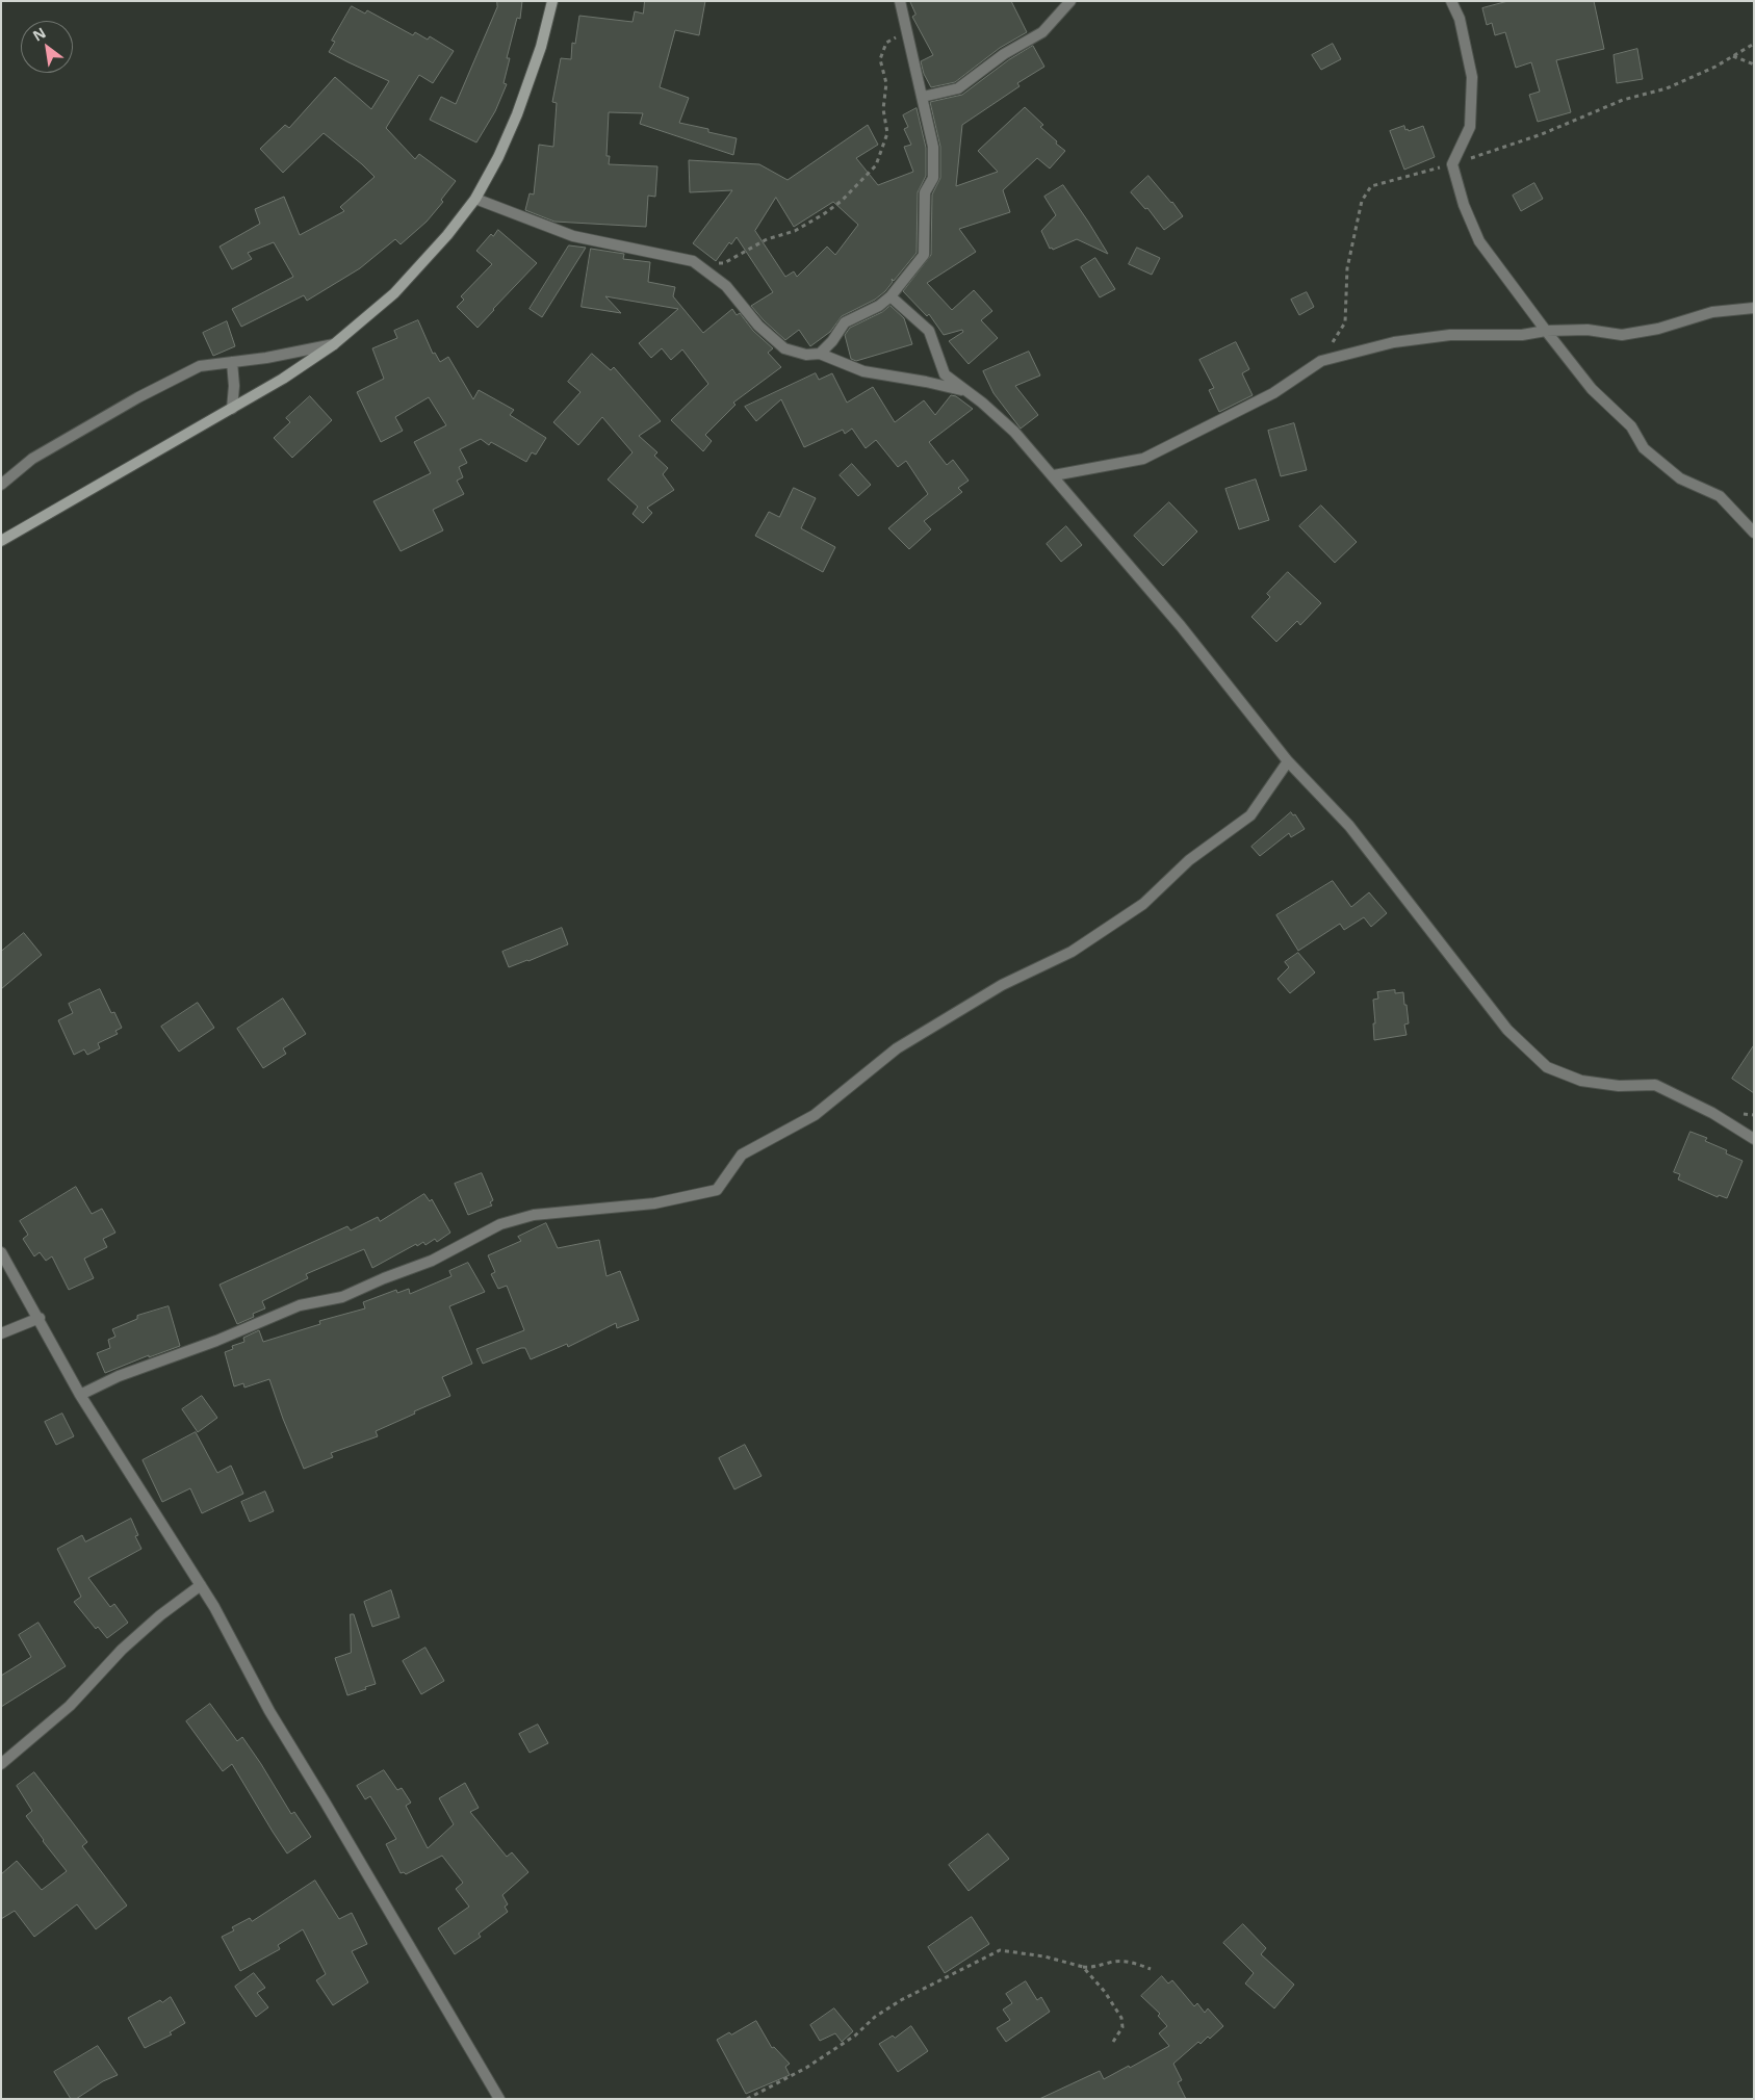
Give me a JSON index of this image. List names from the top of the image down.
{
  "north": "top left"
}
